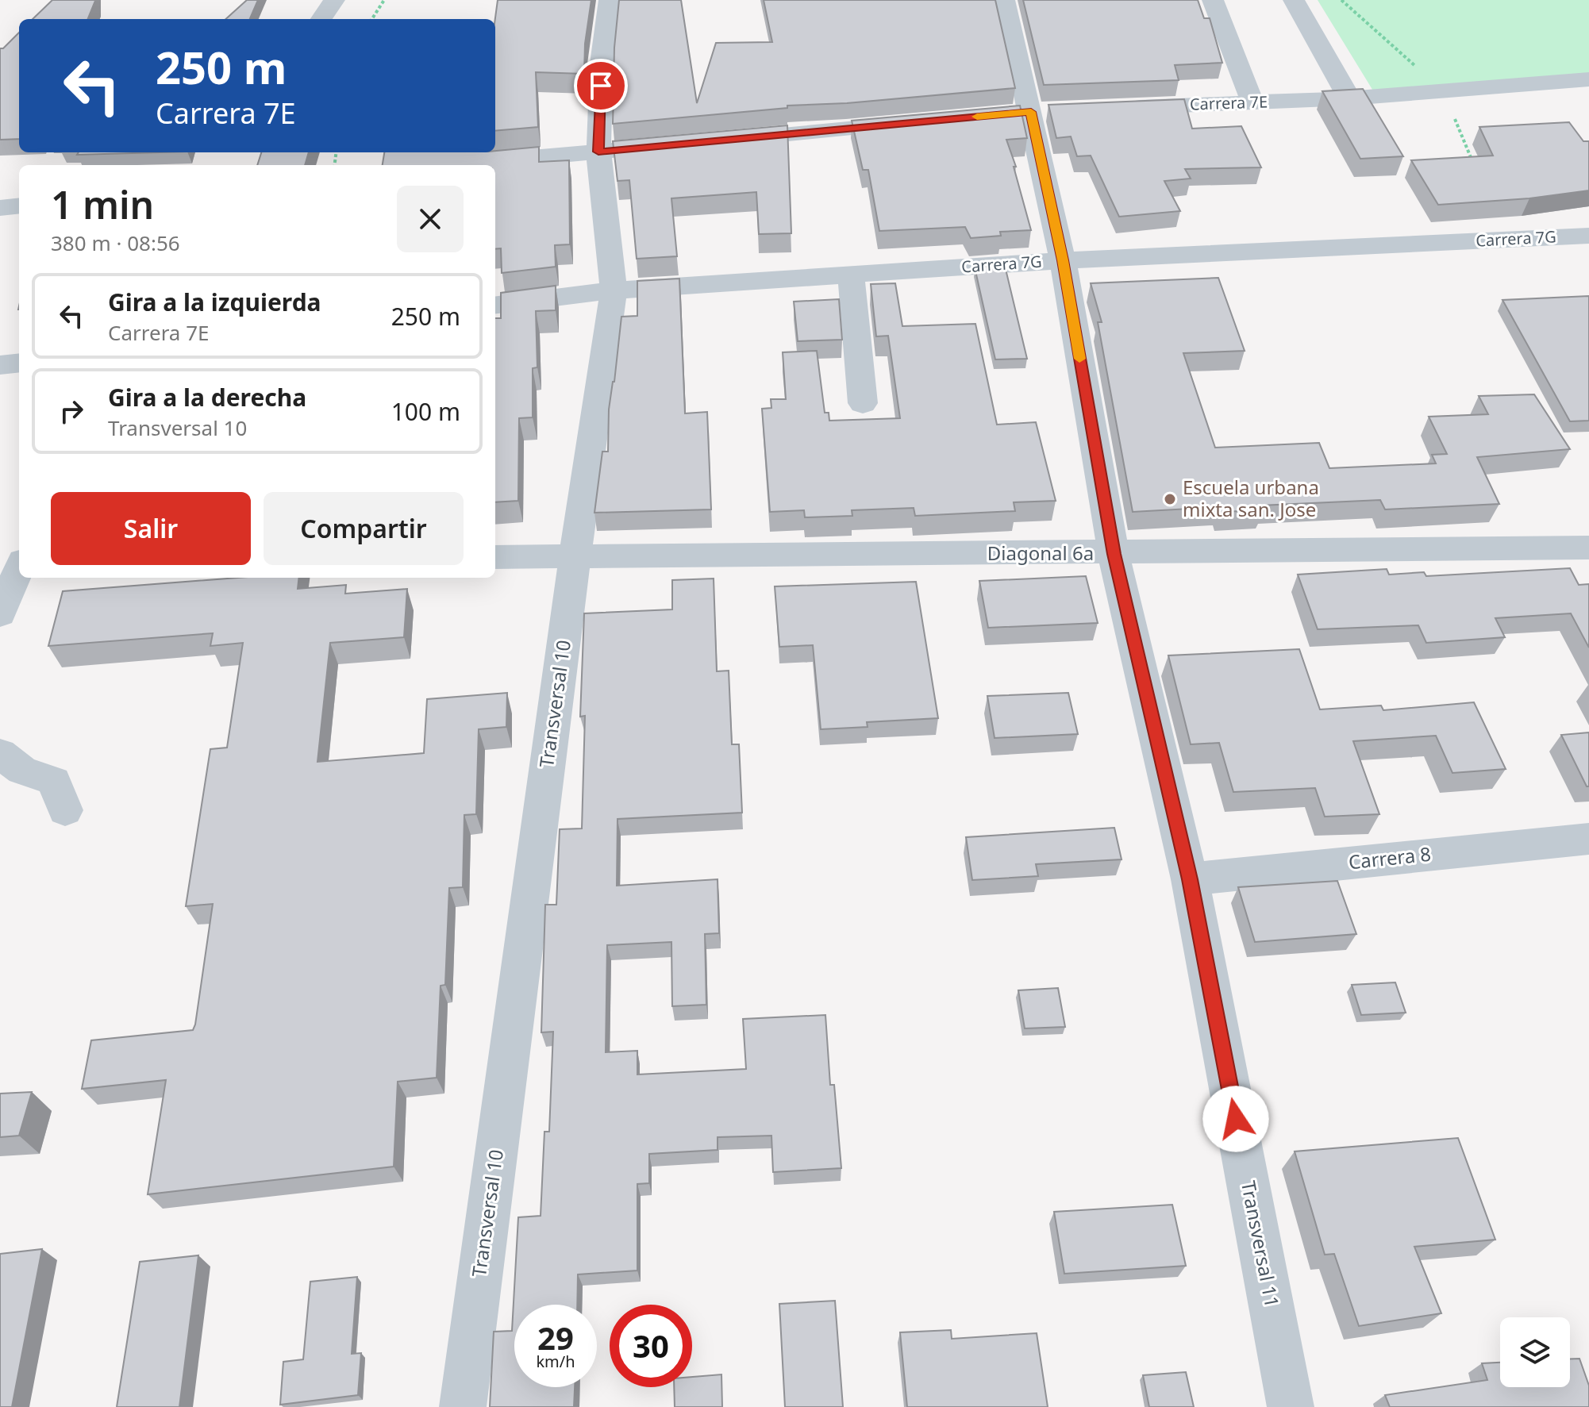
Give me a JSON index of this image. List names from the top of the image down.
{
  "streets": {
    "street": [
      "Carrera 7E",
      "Carrera 7G",
      "Diagonal 6a",
      "Transversal 10",
      "Carrera 8",
      "Transversal 11"
    ]
  },
  "crossings": [
    ["Carrera 7G", "Transversal 10"],
    ["Carrera 7G", "Transversal 11"],
    ["Diagonal 6a", "Transversal 10"],
    ["Diagonal 6a", "Transversal 11"],
    ["Carrera 8", "Transversal 11"]
  ],
  "places": ["Escuela urbana mixta san. Jose"],
  "page": {
    "turn": ["250 m", "Carrera 7E"],
    "heading": ["1 min", "380 m · 08:56"],
    "list": [
      {
        "name": "Gira a la izquierda",
        "note": "Carrera 7E",
        "value": "250 m"
      },
      {
        "name": "Gira a la derecha",
        "note": "Transversal 10",
        "value": "100 m"
      }
    ],
    "buttons": ["Salir", "Compartir"],
    "speed": "29 km/h",
    "limit": "30"
  }
}
